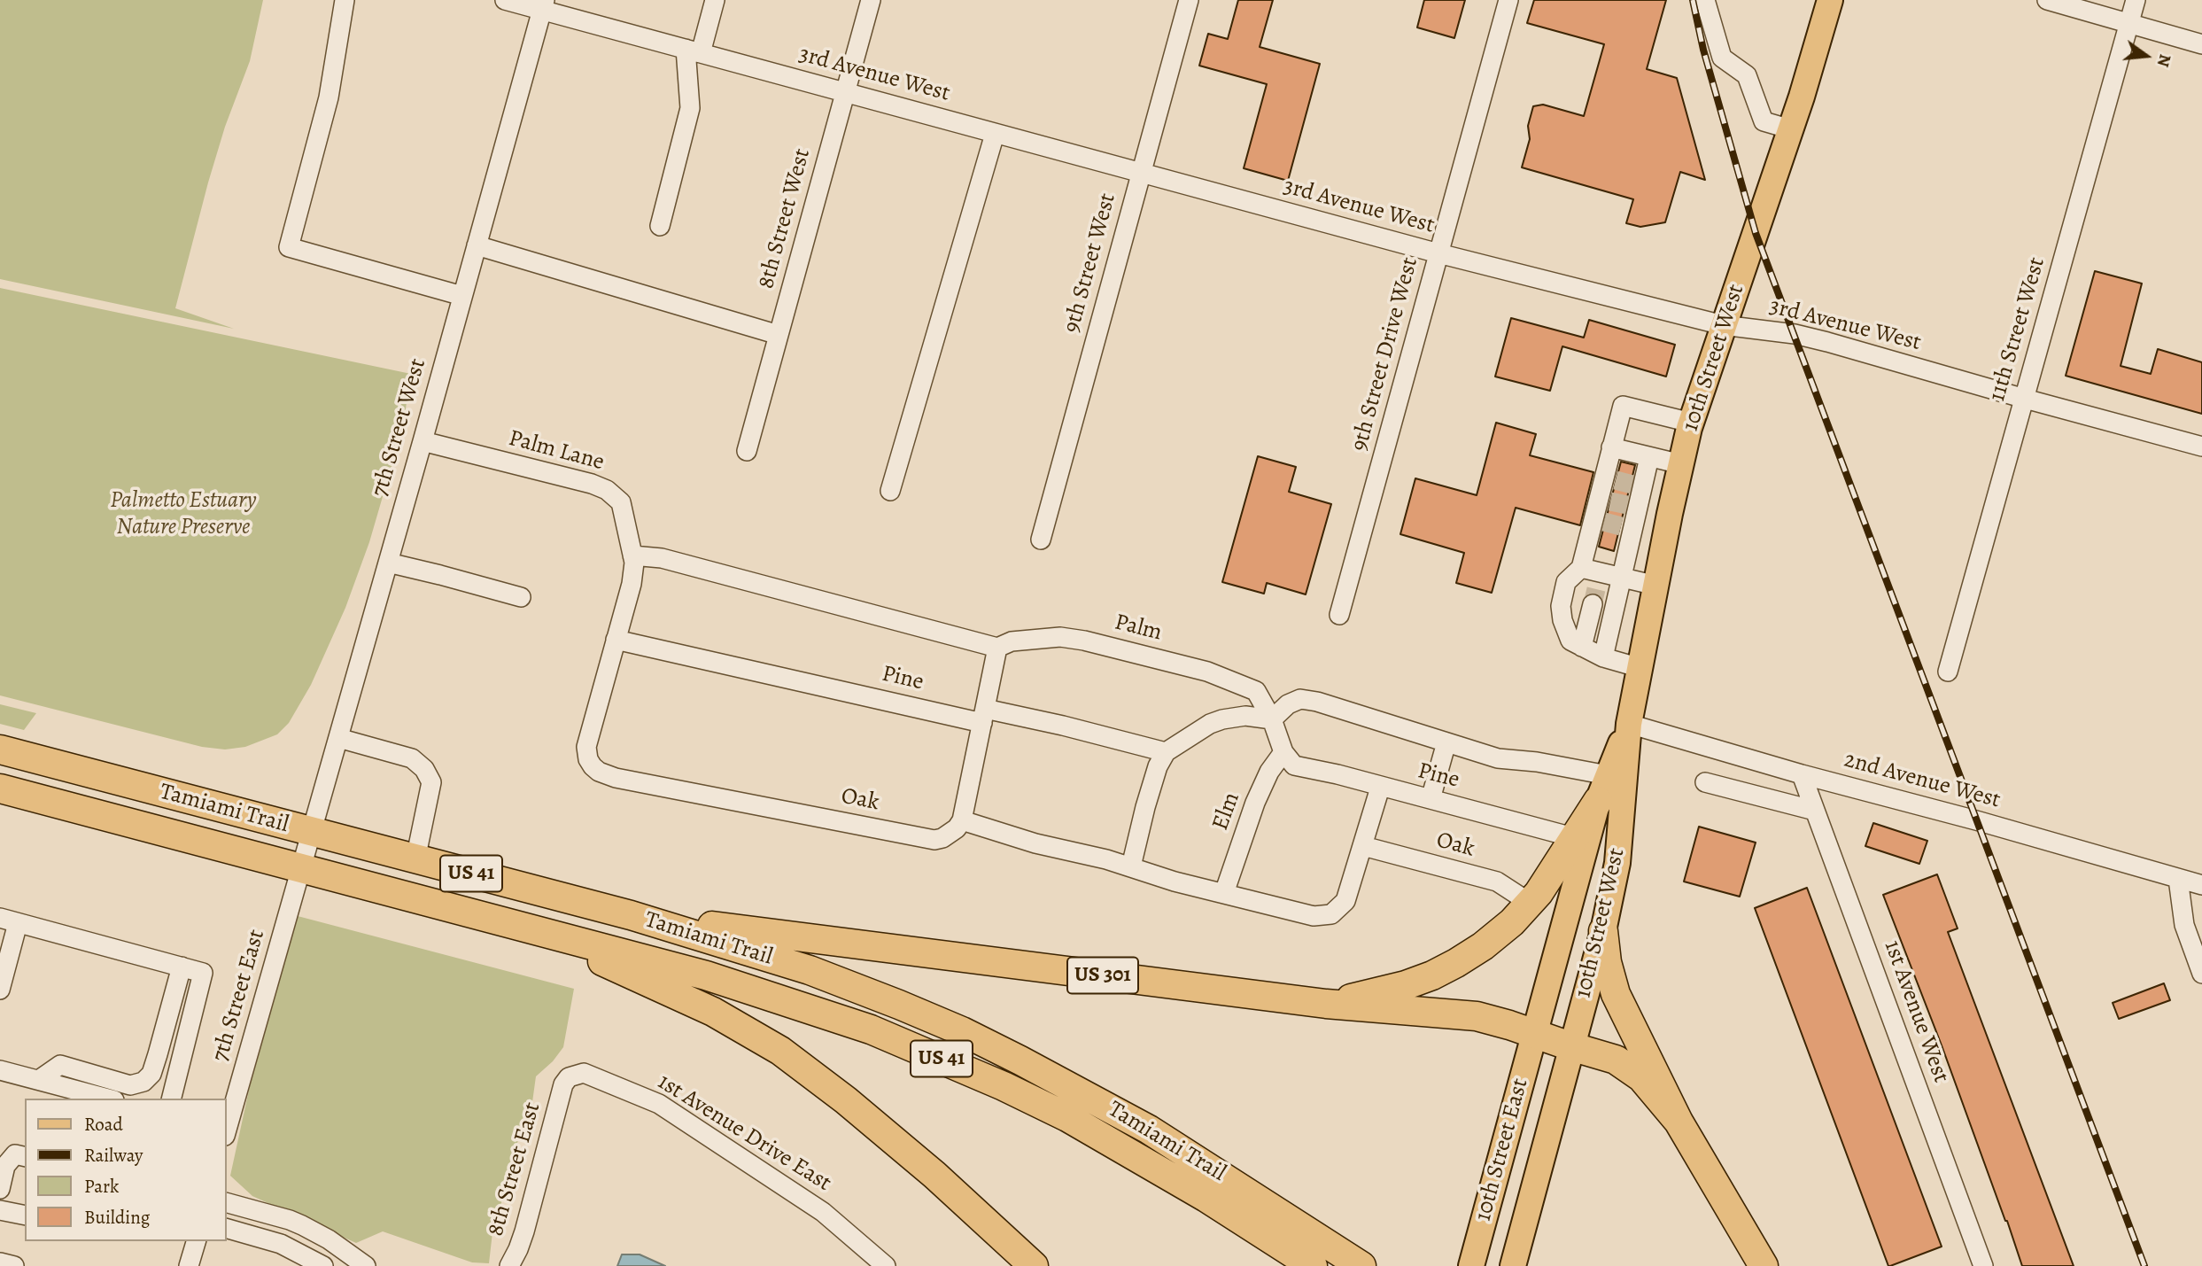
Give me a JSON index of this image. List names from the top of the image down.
{
  "streets": {
    "highway": ["Tamiami Trail", "US 41", "US 301"],
    "main road": ["10th Street West", "10th Street East"],
    "street": [
      "3rd Avenue West",
      "8th Street West",
      "9th Street West",
      "11th Street West",
      "9th Street Drive West",
      "7th Street West",
      "Palm Lane",
      "Palm",
      "Pine",
      "2nd Avenue West",
      "Oak",
      "Elm",
      "7th Street East",
      "1st Avenue West",
      "1st Avenue Drive East",
      "8th Street East"
    ]
  },
  "crossings": [
    ["3rd Avenue West", "8th Street West"],
    ["3rd Avenue West", "9th Street West"],
    ["3rd Avenue West", "11th Street West"],
    ["3rd Avenue West", "9th Street Drive West"],
    ["3rd Avenue West", "10th Street West"],
    ["3rd Avenue West", "7th Street West"],
    ["10th Street West", "Pine"],
    ["10th Street West", "2nd Avenue West"],
    ["10th Street West", "US 301"],
    ["10th Street West", "10th Street East"],
    ["7th Street West", "Palm Lane"],
    ["7th Street West", "Tamiami Trail"],
    ["7th Street West", "7th Street East"],
    ["Palm Lane", "Palm"],
    ["Palm Lane", "Pine"],
    ["Palm Lane", "Oak"],
    ["Palm", "Pine"],
    ["Palm", "Elm"],
    ["Pine", "Elm"],
    ["2nd Avenue West", "1st Avenue West"],
    ["Tamiami Trail", "US 301"],
    ["Tamiami Trail", "7th Street East"],
    ["US 301", "10th Street East"],
    ["1st Avenue Drive East", "8th Street East"]
  ],
  "parks": ["Palmetto Estuary Nature Preserve"],
  "legend": [
    "Road",
    "Railway",
    "Park",
    "Building"
  ],
  "north": "right"
}
